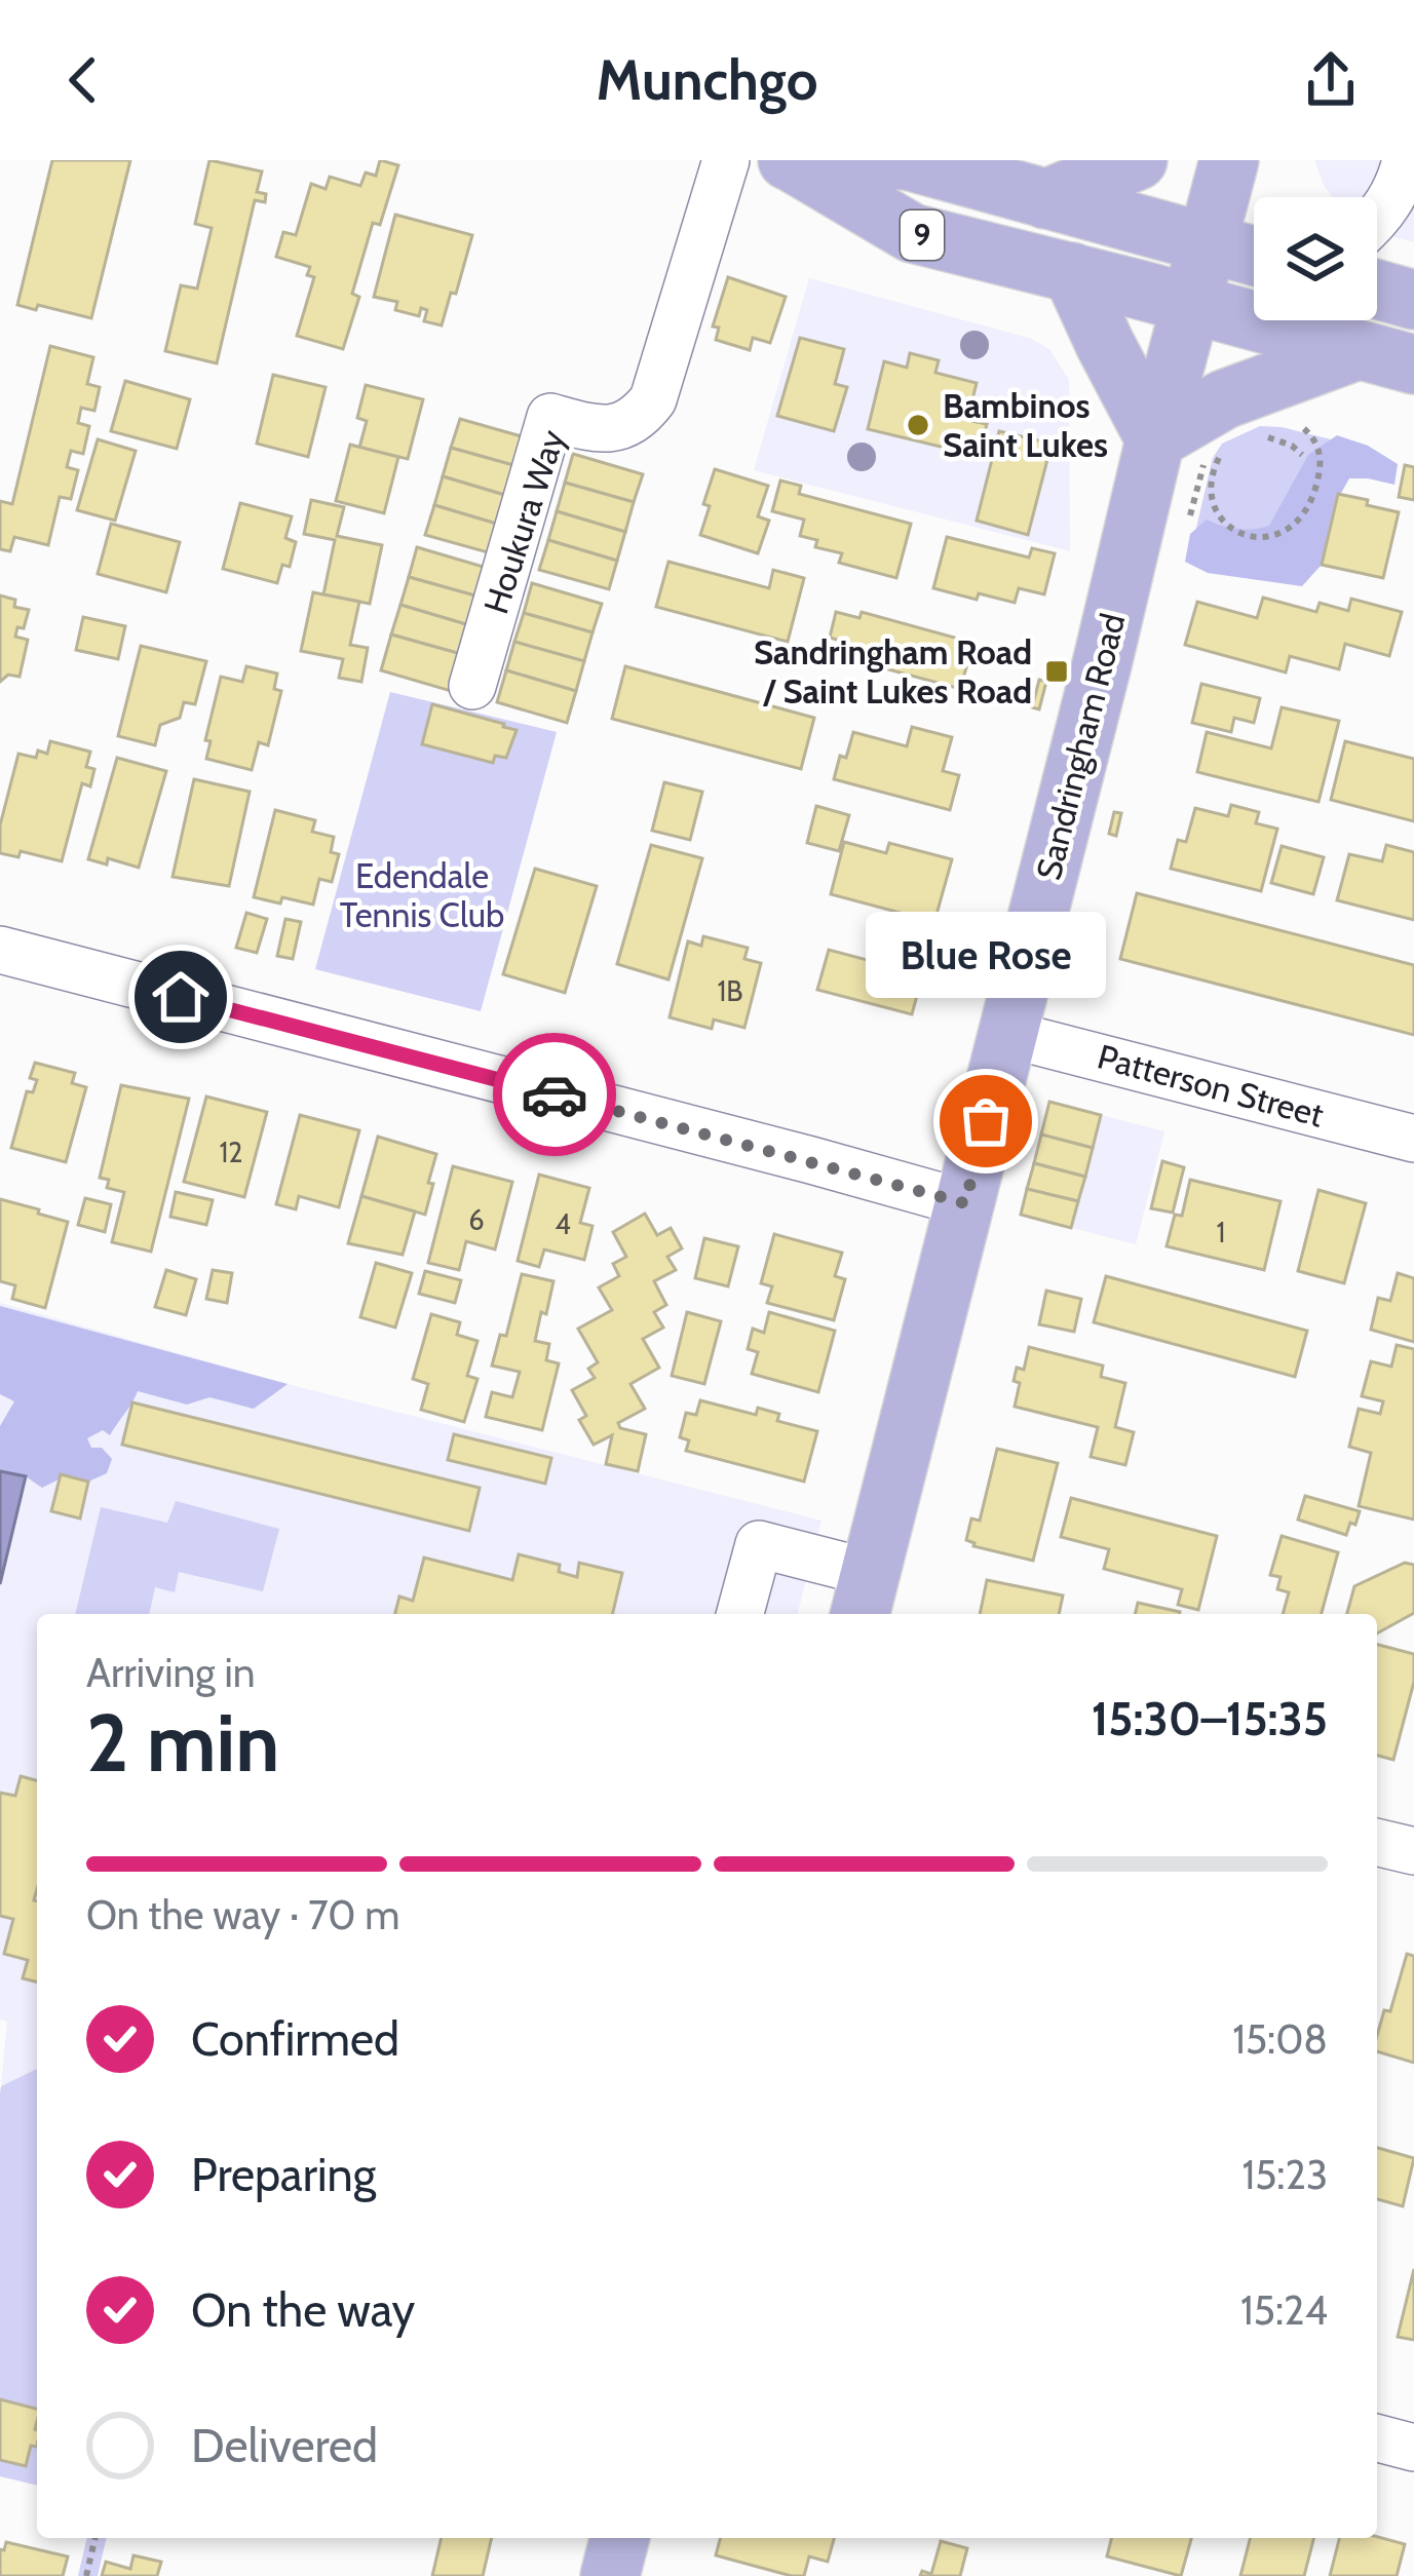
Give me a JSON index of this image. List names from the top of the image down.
{
  "streets": {
    "main road": ["9", "Sandringham Road"],
    "street": ["Houkura Way", "Patterson Street"]
  },
  "crossings": [
    ["9", "Sandringham Road"],
    ["Sandringham Road", "Patterson Street"]
  ],
  "parks": ["Edendale Tennis Club"],
  "places": {
    "other": ["Bambinos Saint Lukes", "Blue Rose"],
    "transit": ["Sandringham Road / Saint Lukes Road"]
  },
  "house_numbers": [
    "1B",
    "12",
    "6",
    "4",
    "1"
  ],
  "page": {
    "header": "Munchgo",
    "bubble": "Blue Rose",
    "heading": ["2 min", "Arriving in", "15:30–15:35"],
    "bar": "On the way · 70 m",
    "list": [
      ["Confirmed", "15:08"],
      ["Preparing", "15:23"],
      ["On the way", "15:24"],
      "Delivered"
    ]
  }
}
